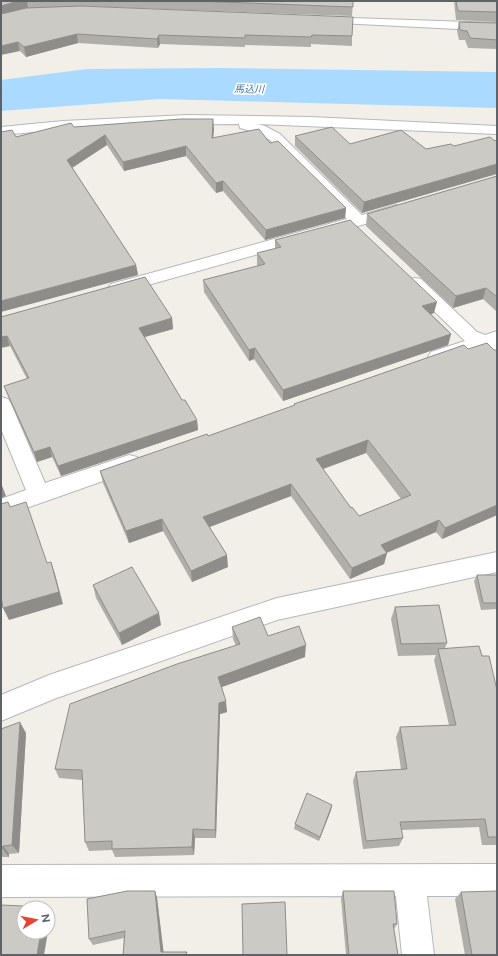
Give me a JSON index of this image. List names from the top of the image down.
{
  "water": ["馬込川"],
  "north": "right"
}
